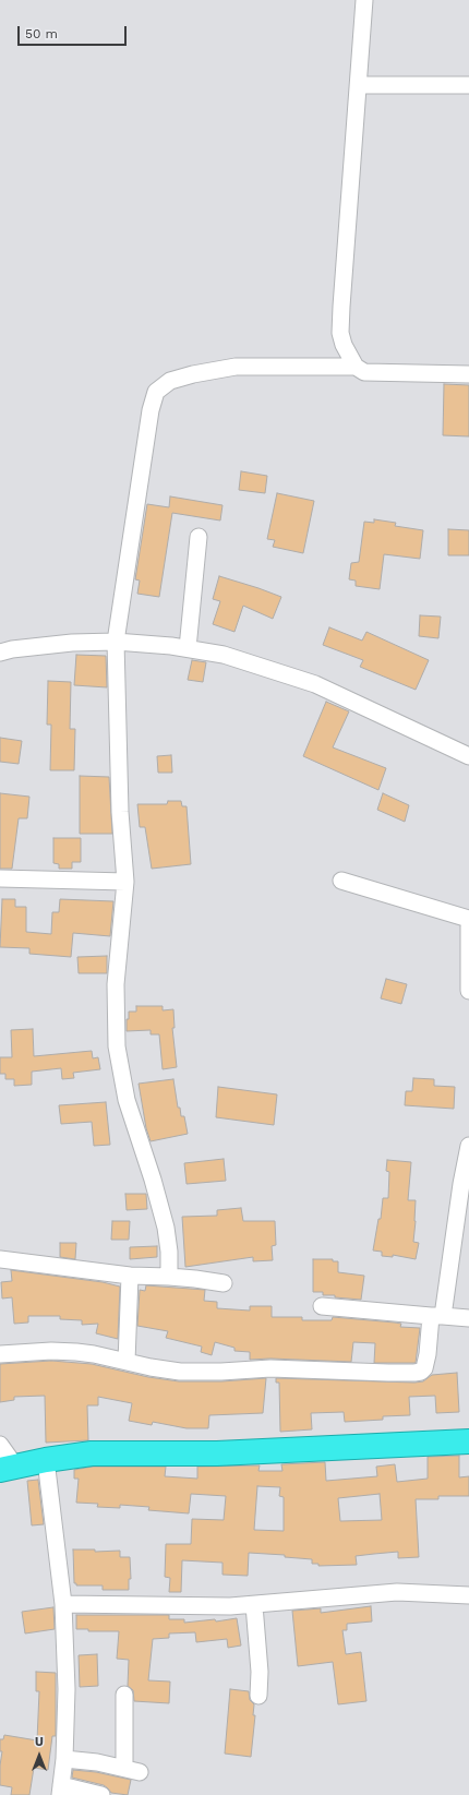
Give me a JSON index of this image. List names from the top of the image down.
{
  "scale_bar": "50 m",
  "north": "top"
}
